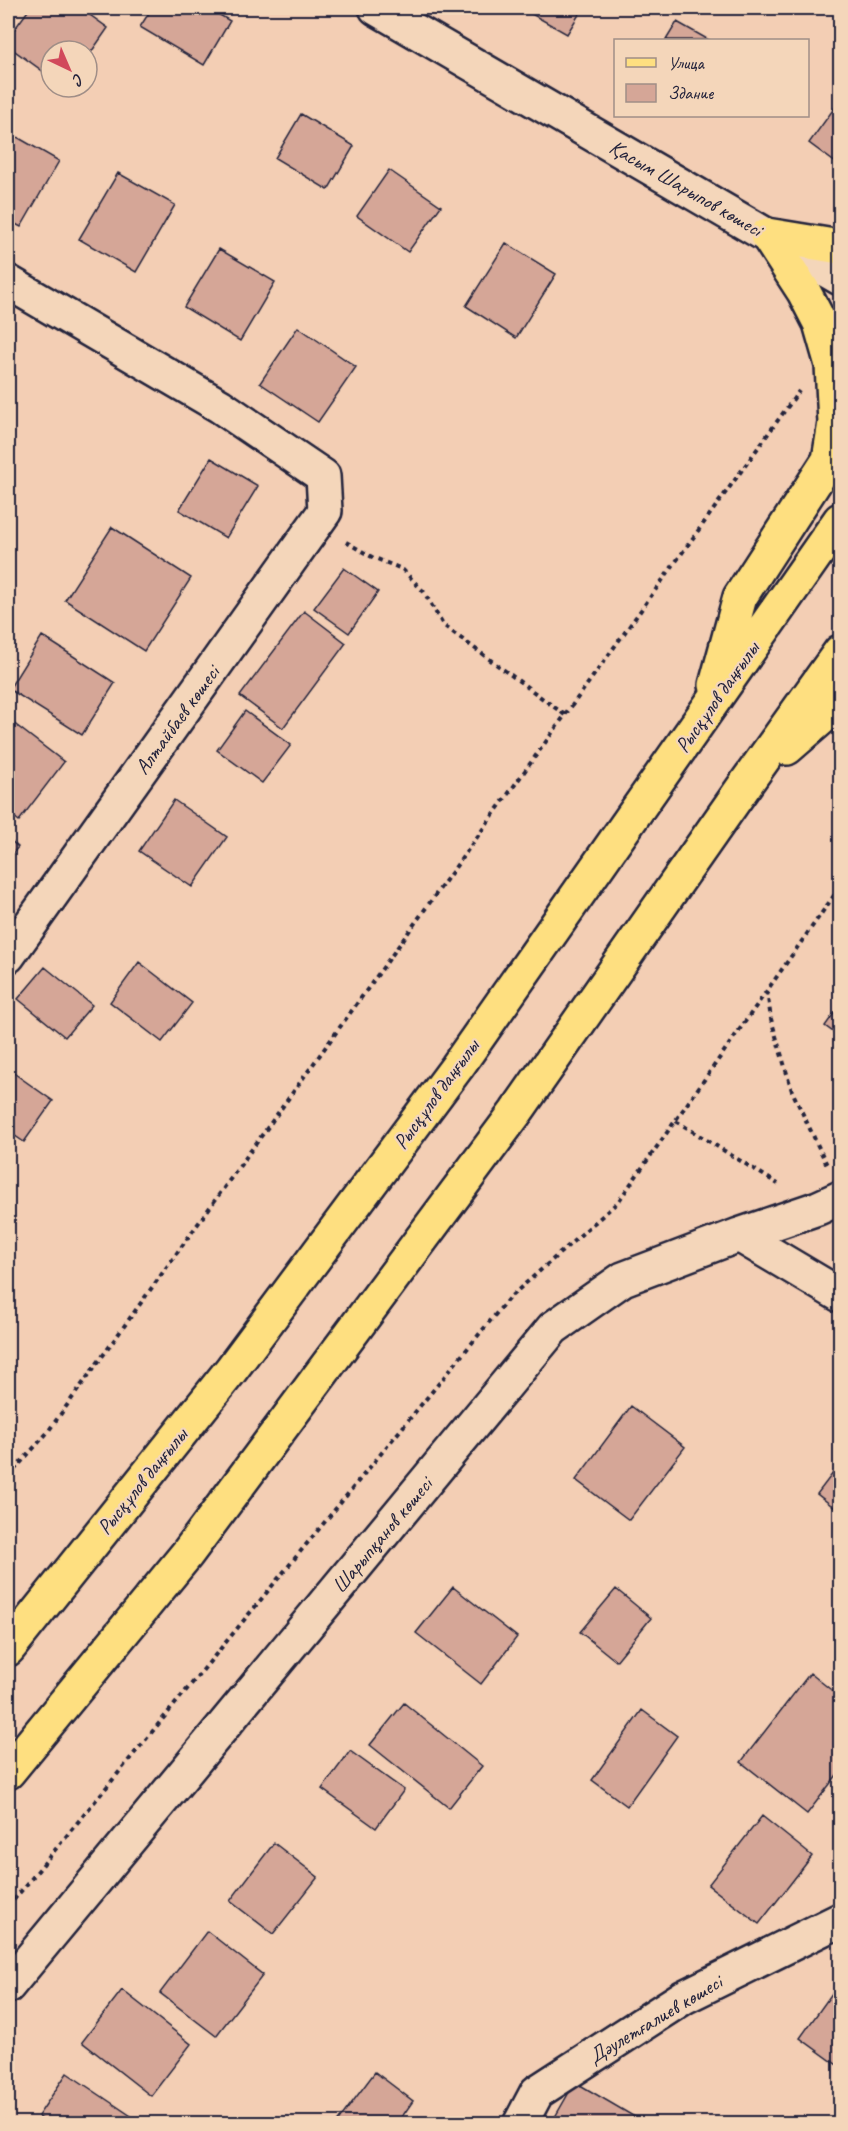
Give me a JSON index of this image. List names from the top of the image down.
{
  "streets": {
    "main road": ["Рысқұлов даңғылы"],
    "street": [
      "Қасым Шарыпов көшесі",
      "Алтайбаев көшесі",
      "Шарыпқанов көшесі",
      "Дәулетғалиев көшесі"
    ]
  },
  "legend": ["Улица", "Здание"],
  "north": "bottom right"
}
